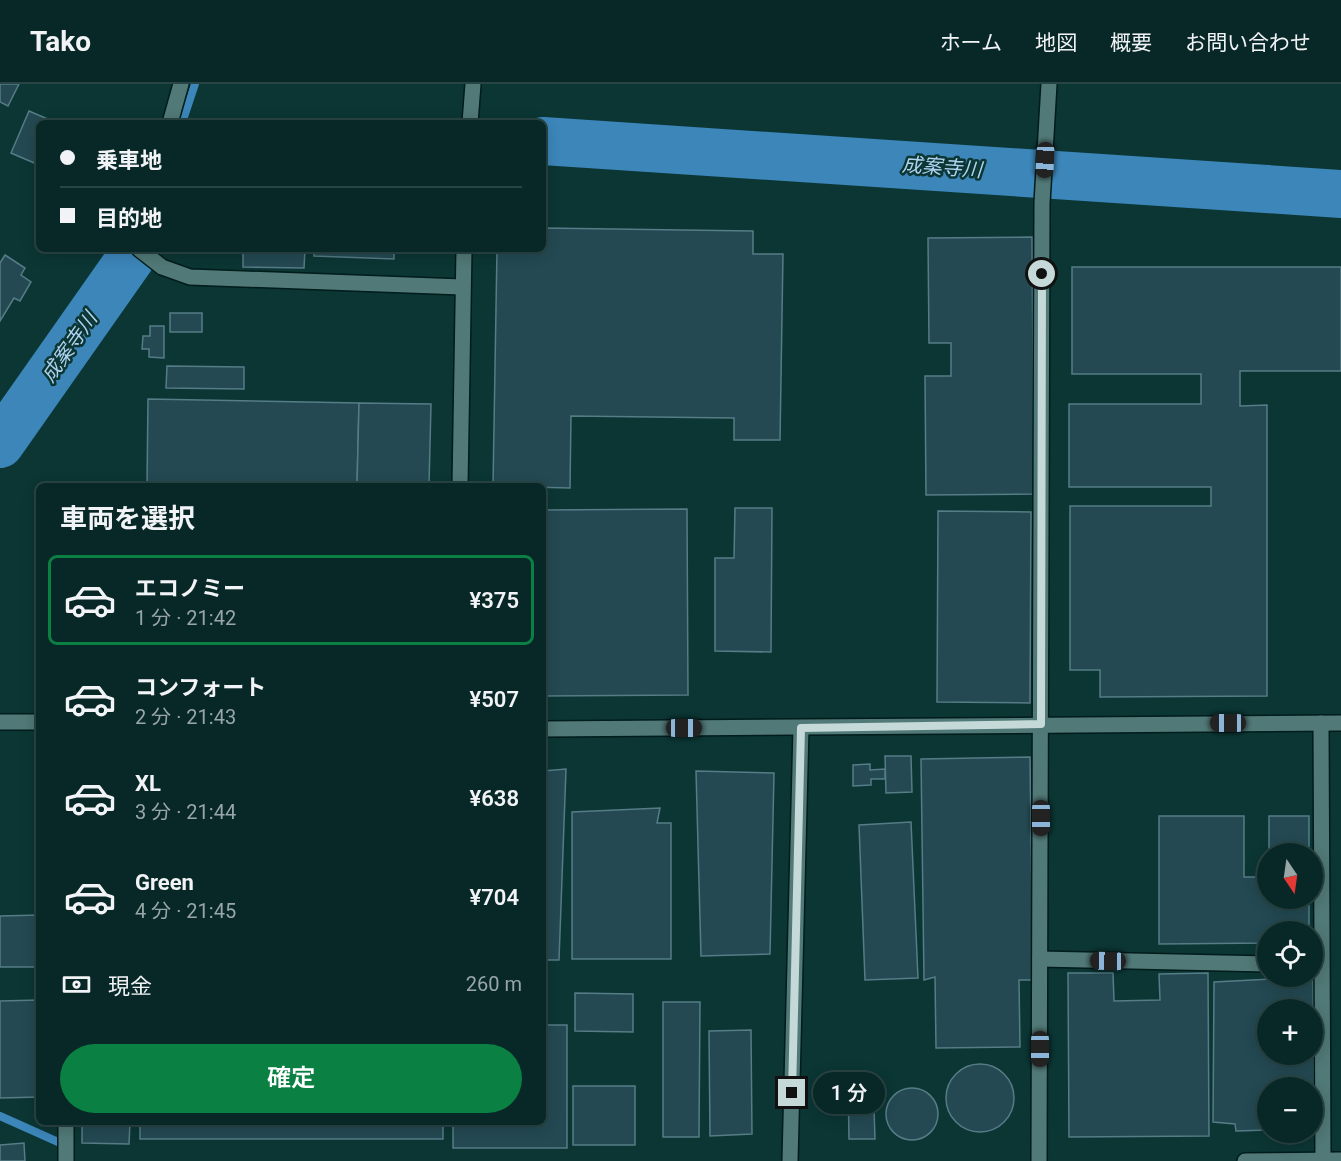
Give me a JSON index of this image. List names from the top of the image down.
{
  "water": ["成案寺川"],
  "north": "bottom",
  "page": {
    "header": "Tako",
    "nav": [
      "ホーム",
      "地図",
      "概要",
      "お問い合わせ"
    ],
    "banner": ["乗車地", "目的地"],
    "heading": "車両を選択",
    "list": [
      {
        "name": "エコノミー",
        "note": "1 分 · 21:42",
        "value": "¥375"
      },
      {
        "name": "コンフォート",
        "note": "2 分 · 21:43",
        "value": "¥507"
      },
      {
        "name": "XL",
        "note": "3 分 · 21:44",
        "value": "¥638"
      },
      {
        "name": "Green",
        "note": "4 分 · 21:45",
        "value": "¥704"
      }
    ],
    "map_buttons": ["+", "−"],
    "pay": ["現金", "260 m"],
    "buttons": "確定",
    "bubble": "1 分"
  }
}
